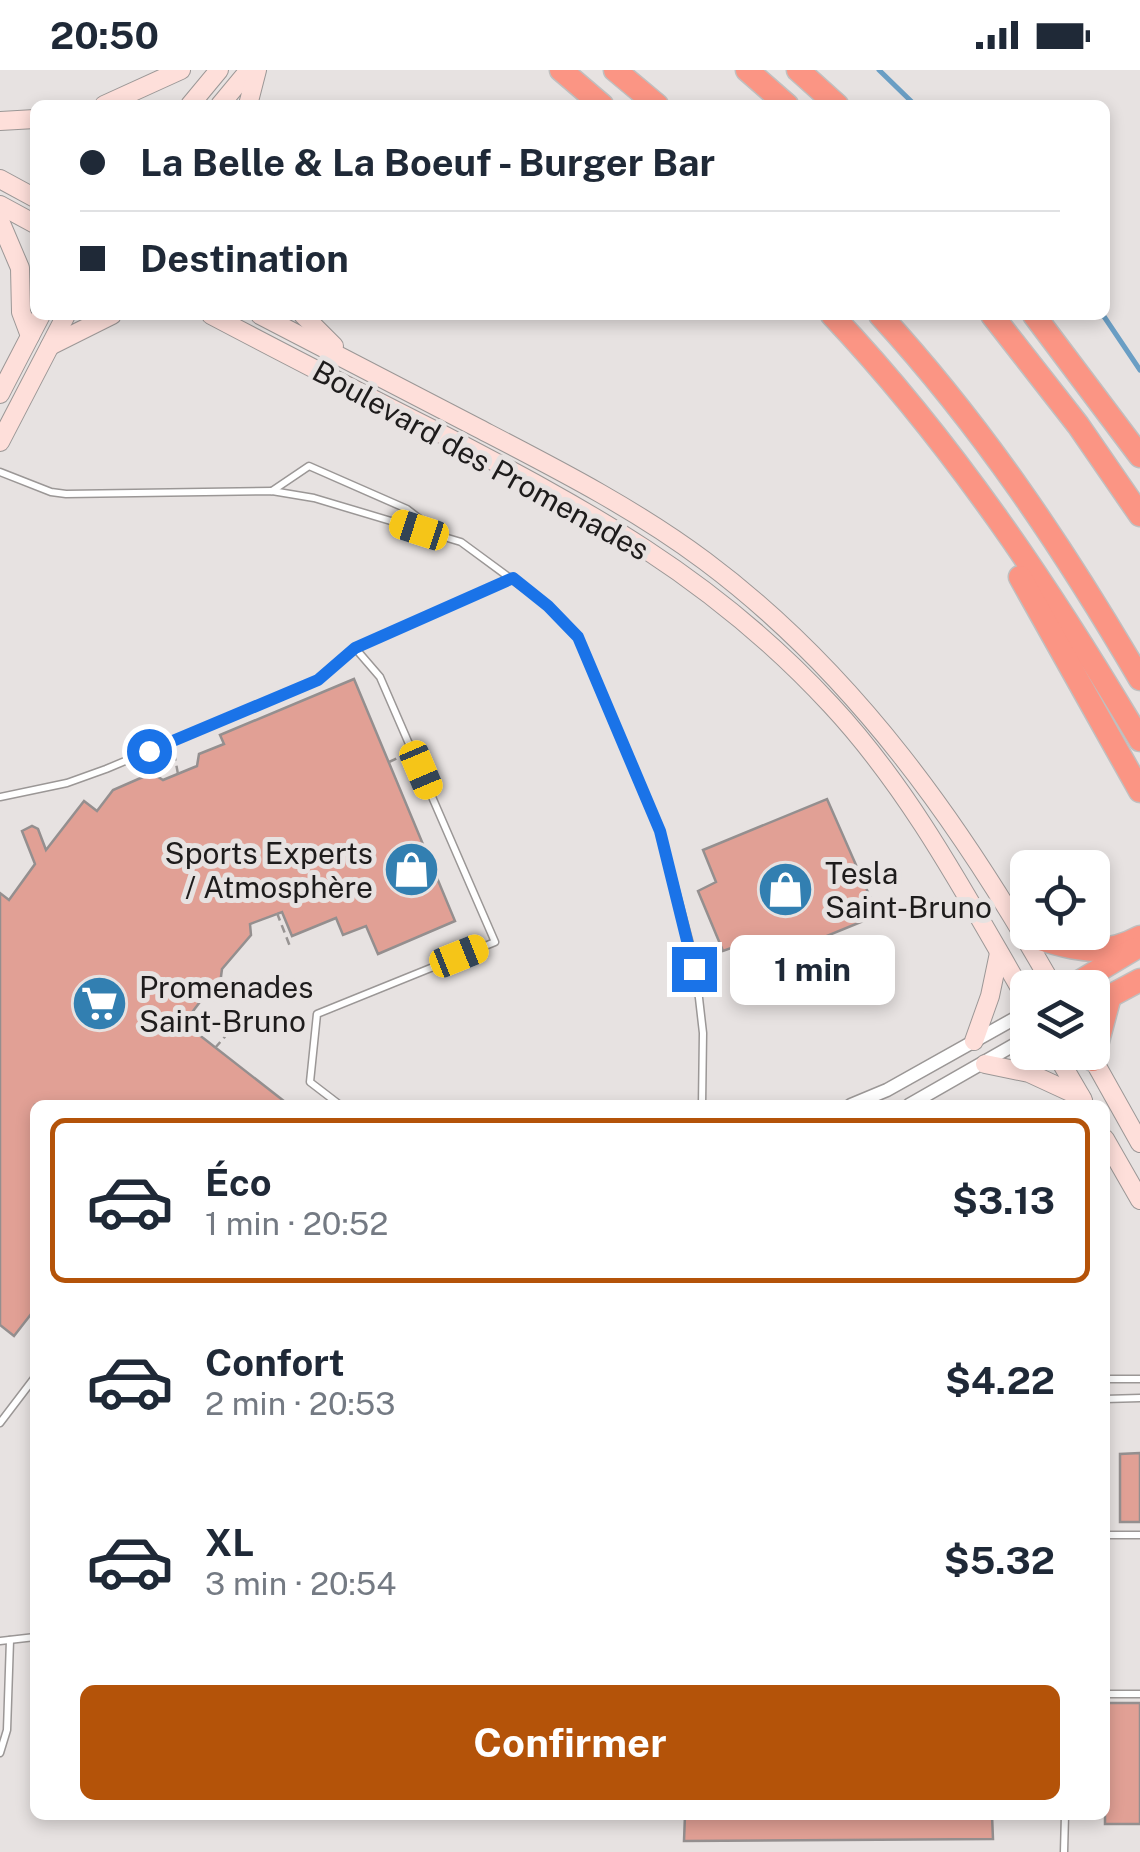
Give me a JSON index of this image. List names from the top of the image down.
{
  "streets": {
    "street": ["Boulevard des Promenades"]
  },
  "places": {
    "shop": ["Sports Experts / Atmosphère", "Tesla Saint-Bruno"],
    "supermarket": ["Promenades Saint-Bruno"]
  },
  "page": {
    "status": "20:50",
    "banner": ["La Belle & La Boeuf - Burger Bar", "Destination"],
    "bubble": "1 min",
    "list": [
      {
        "name": "Éco",
        "note": "1 min · 20:52",
        "value": "$3.13"
      },
      {
        "name": "Confort",
        "note": "2 min · 20:53",
        "value": "$4.22"
      },
      {
        "name": "XL",
        "note": "3 min · 20:54",
        "value": "$5.32"
      }
    ],
    "buttons": "Confirmer"
  }
}
